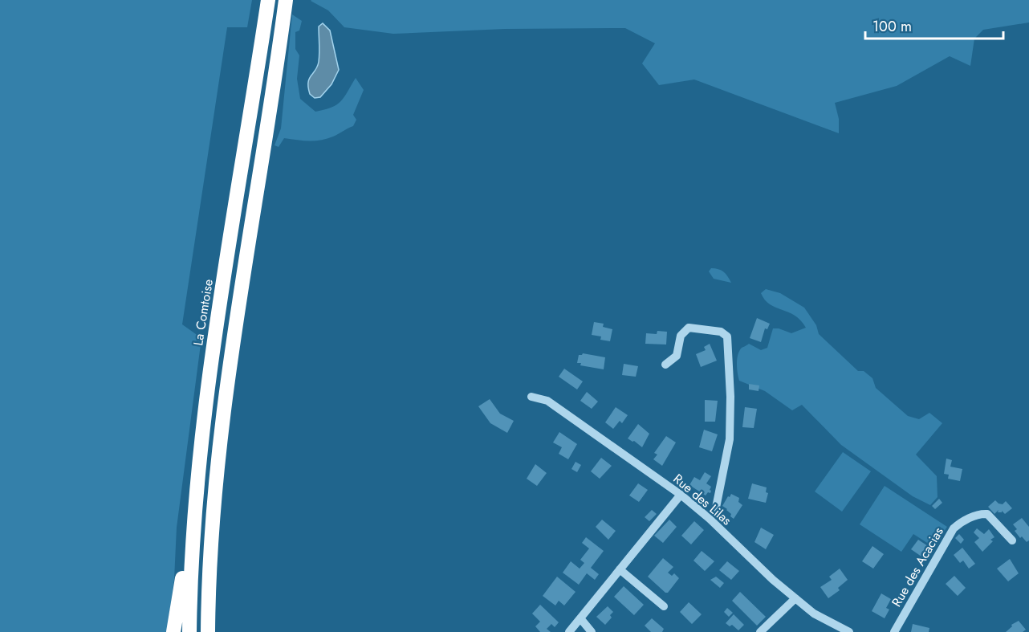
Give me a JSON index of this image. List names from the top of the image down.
{
  "streets": {
    "highway": ["La Comtoise"],
    "street": ["Rue des Lilas", "Rue des Acacias"]
  },
  "scale_bar": "100 m"
}
